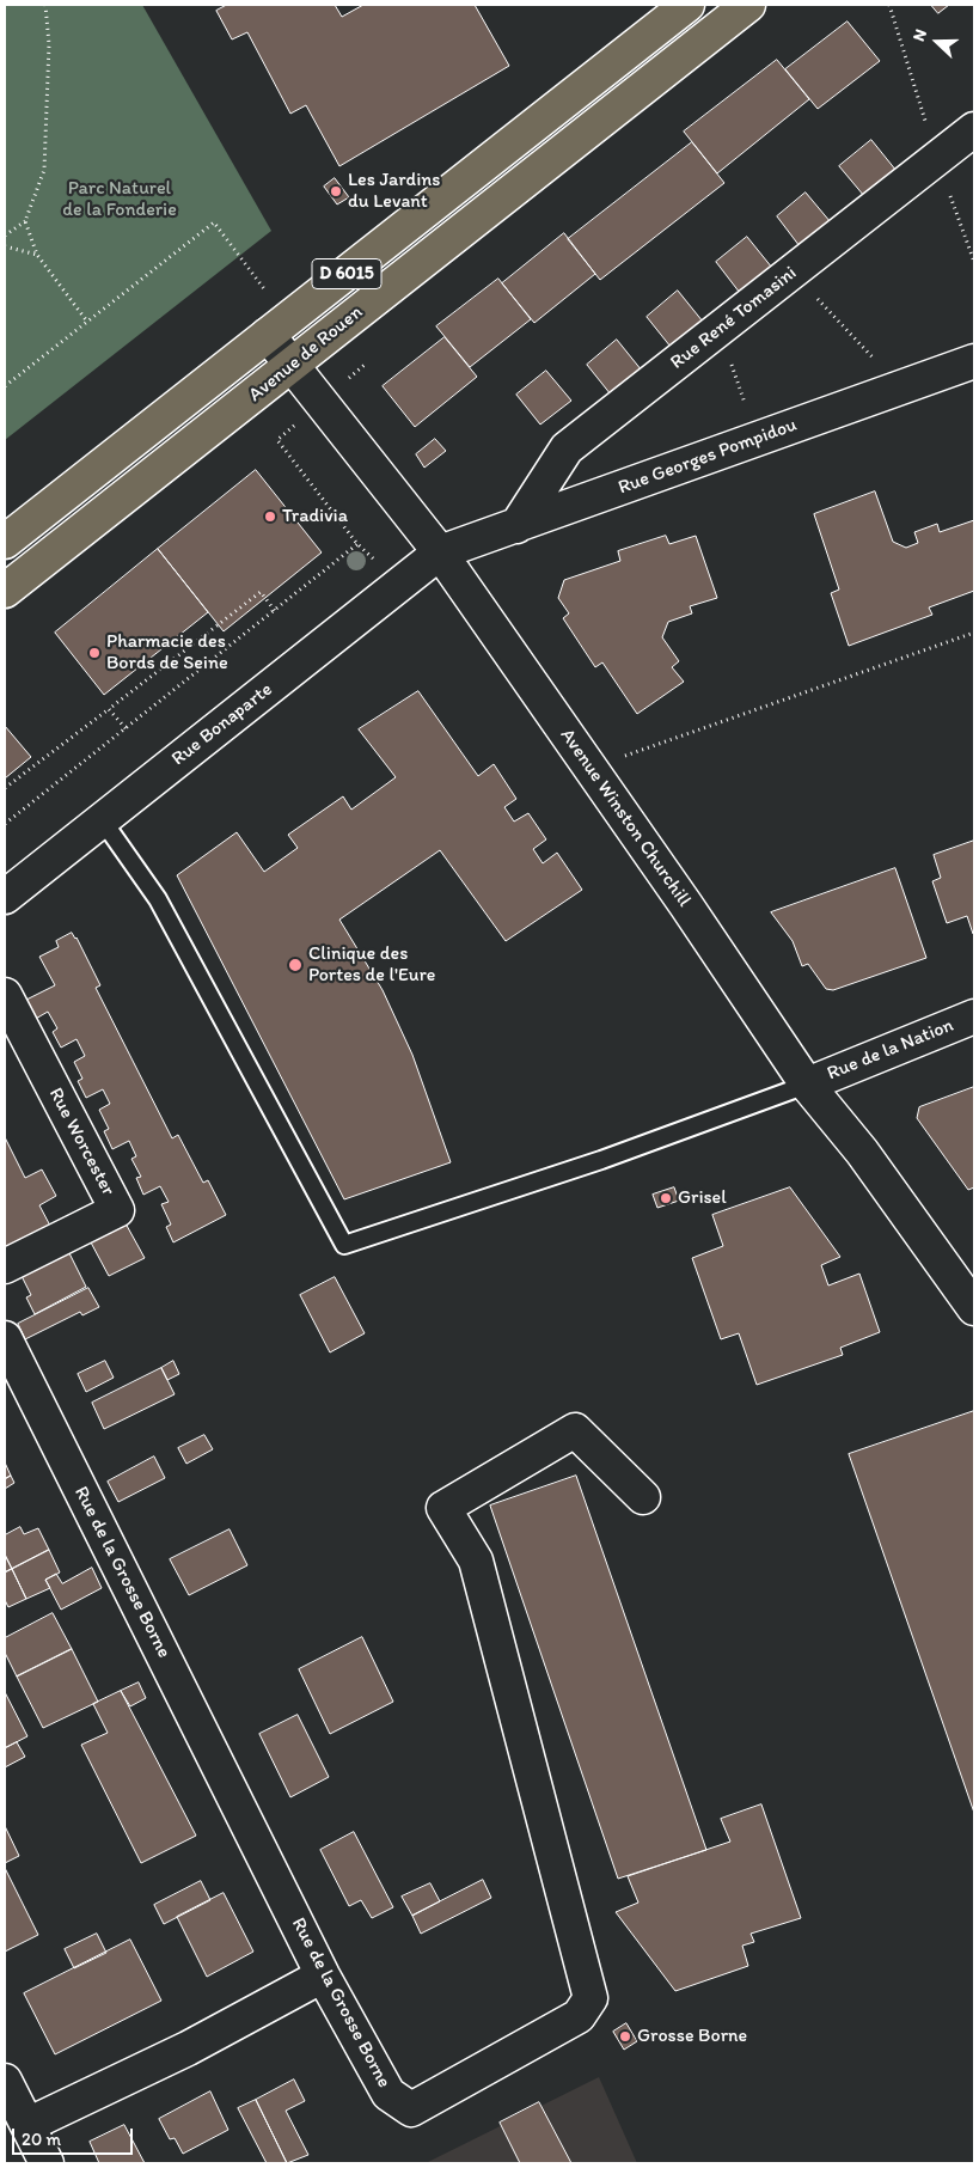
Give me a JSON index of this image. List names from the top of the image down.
{
  "streets": {
    "main road": ["D 6015", "Avenue de Rouen"],
    "street": [
      "Rue René Tomasini",
      "Rue Georges Pompidou",
      "Rue Bonaparte",
      "Avenue Winston Churchill",
      "Rue de la Nation",
      "Rue Worcester",
      "Rue de la Grosse Borne"
    ]
  },
  "crossings": [
    ["Rue René Tomasini", "Rue Georges Pompidou"],
    ["Avenue de Rouen", "Avenue Winston Churchill"],
    ["Rue Georges Pompidou", "Rue Bonaparte"],
    ["Rue Georges Pompidou", "Avenue Winston Churchill"],
    ["Rue Bonaparte", "Avenue Winston Churchill"],
    ["Avenue Winston Churchill", "Rue de la Nation"]
  ],
  "parks": ["Parc Naturel de la Fonderie"],
  "places": [
    "Les Jardins du Levant",
    "Tradivia",
    "Pharmacie des Bords de Seine",
    "Clinique des Portes de l'Eure",
    "Grisel",
    "Grosse Borne"
  ],
  "scale_bar": "20 m",
  "north": "left"
}
